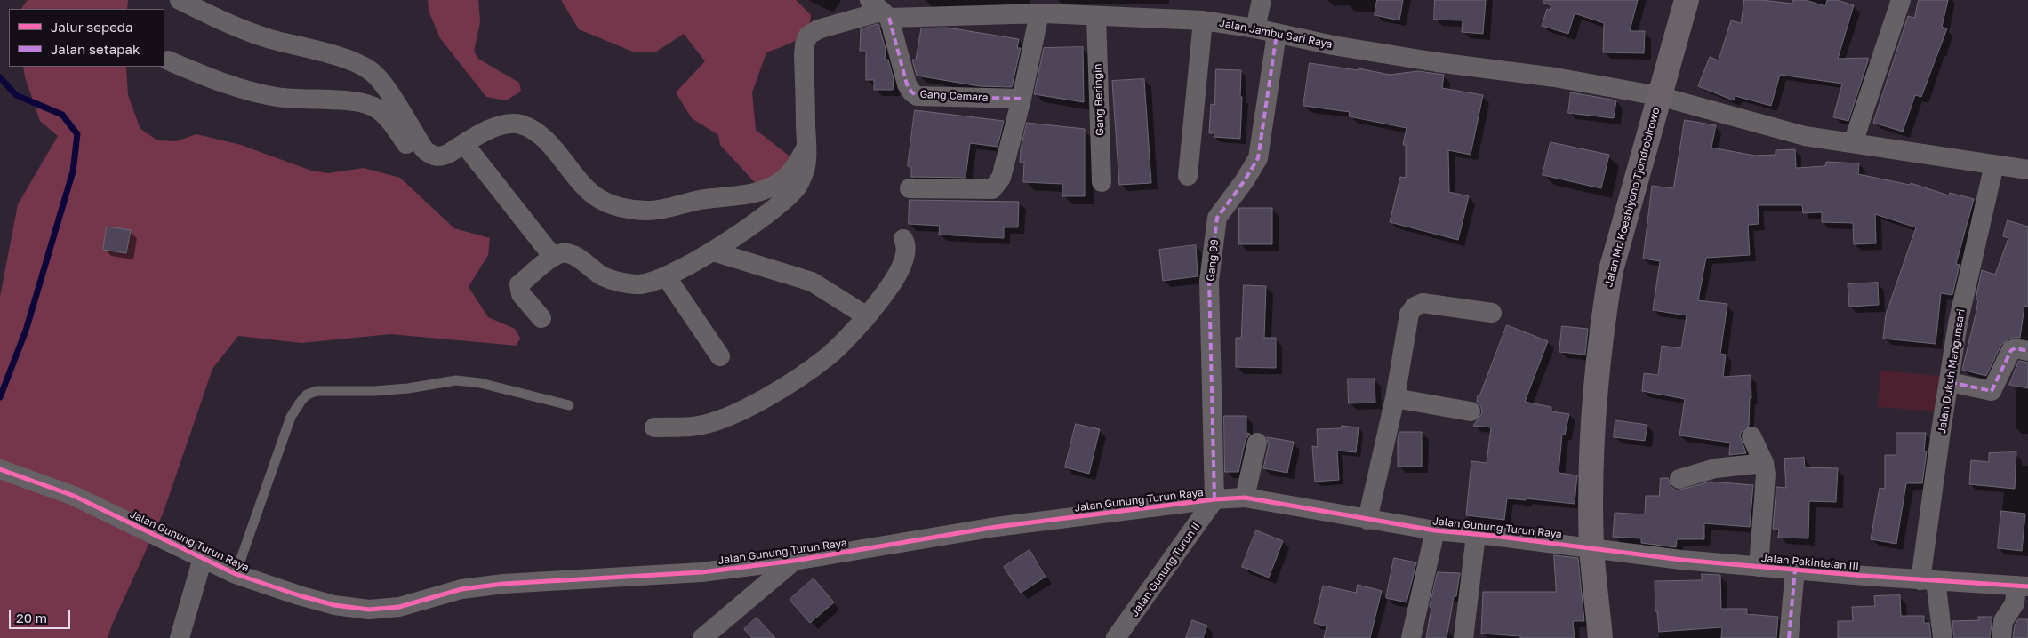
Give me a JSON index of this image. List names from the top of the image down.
{
  "streets": {
    "main road": ["Jalan Mr. Koesbiyono Tjondrobirowo"],
    "street": [
      "Jalan Jambu Sari Raya",
      "Gang Cemara",
      "Gang Beringin",
      "Gang 99",
      "Jalan Dukuh Mangunsari",
      "Jalan Gunung Turun Raya",
      "Jalan Pakintelan III",
      "Jalan Gunung Turun II"
    ]
  },
  "crossings": [
    ["Jalan Jambu Sari Raya", "Gang Cemara"],
    ["Jalan Jambu Sari Raya", "Gang Beringin"],
    ["Jalan Jambu Sari Raya", "Jalan Mr. Koesbiyono Tjondrobirowo"],
    ["Jalan Jambu Sari Raya", "Gang 99"],
    ["Jalan Mr. Koesbiyono Tjondrobirowo", "Jalan Gunung Turun Raya"],
    ["Jalan Mr. Koesbiyono Tjondrobirowo", "Jalan Pakintelan III"],
    ["Gang 99", "Jalan Gunung Turun Raya"],
    ["Gang 99", "Jalan Gunung Turun II"],
    ["Jalan Dukuh Mangunsari", "Jalan Pakintelan III"],
    ["Jalan Gunung Turun Raya", "Jalan Pakintelan III"],
    ["Jalan Gunung Turun Raya", "Jalan Gunung Turun II"]
  ],
  "legend": ["Jalur sepeda", "Jalan setapak"],
  "scale_bar": "20 m"
}
